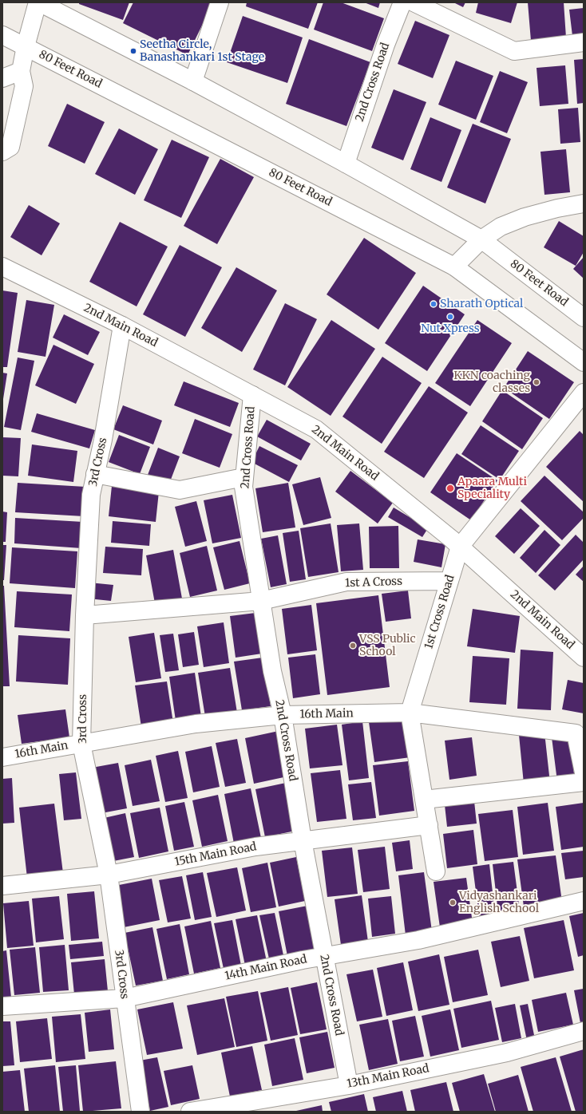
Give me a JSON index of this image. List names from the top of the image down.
{
  "streets": {
    "street": [
      "80 Feet Road",
      "2nd Cross Road",
      "2nd Main Road",
      "3rd Cross",
      "1st A Cross",
      "1st Cross Road",
      "16th Main",
      "15th Main Road",
      "14th Main Road",
      "13th Main Road"
    ]
  },
  "crossings": [
    ["80 Feet Road", "2nd Cross Road"],
    ["2nd Cross Road", "2nd Main Road"],
    ["2nd Cross Road", "1st A Cross"],
    ["2nd Cross Road", "16th Main"],
    ["2nd Cross Road", "15th Main Road"],
    ["2nd Cross Road", "14th Main Road"],
    ["2nd Cross Road", "13th Main Road"],
    ["2nd Main Road", "3rd Cross"],
    ["2nd Main Road", "1st Cross Road"],
    ["3rd Cross", "1st A Cross"],
    ["3rd Cross", "16th Main"],
    ["3rd Cross", "15th Main Road"],
    ["3rd Cross", "14th Main Road"],
    ["1st A Cross", "1st Cross Road"],
    ["1st Cross Road", "16th Main"],
    ["1st Cross Road", "15th Main Road"]
  ],
  "places": [
    "Seetha Circle, Banashankari 1st Stage",
    "Sharath Optical",
    "Nut Xpress",
    "KKN coaching classes",
    "Apaara Multi Speciality",
    "VSS Public School",
    "Vidyashankari English School"
  ]
}
